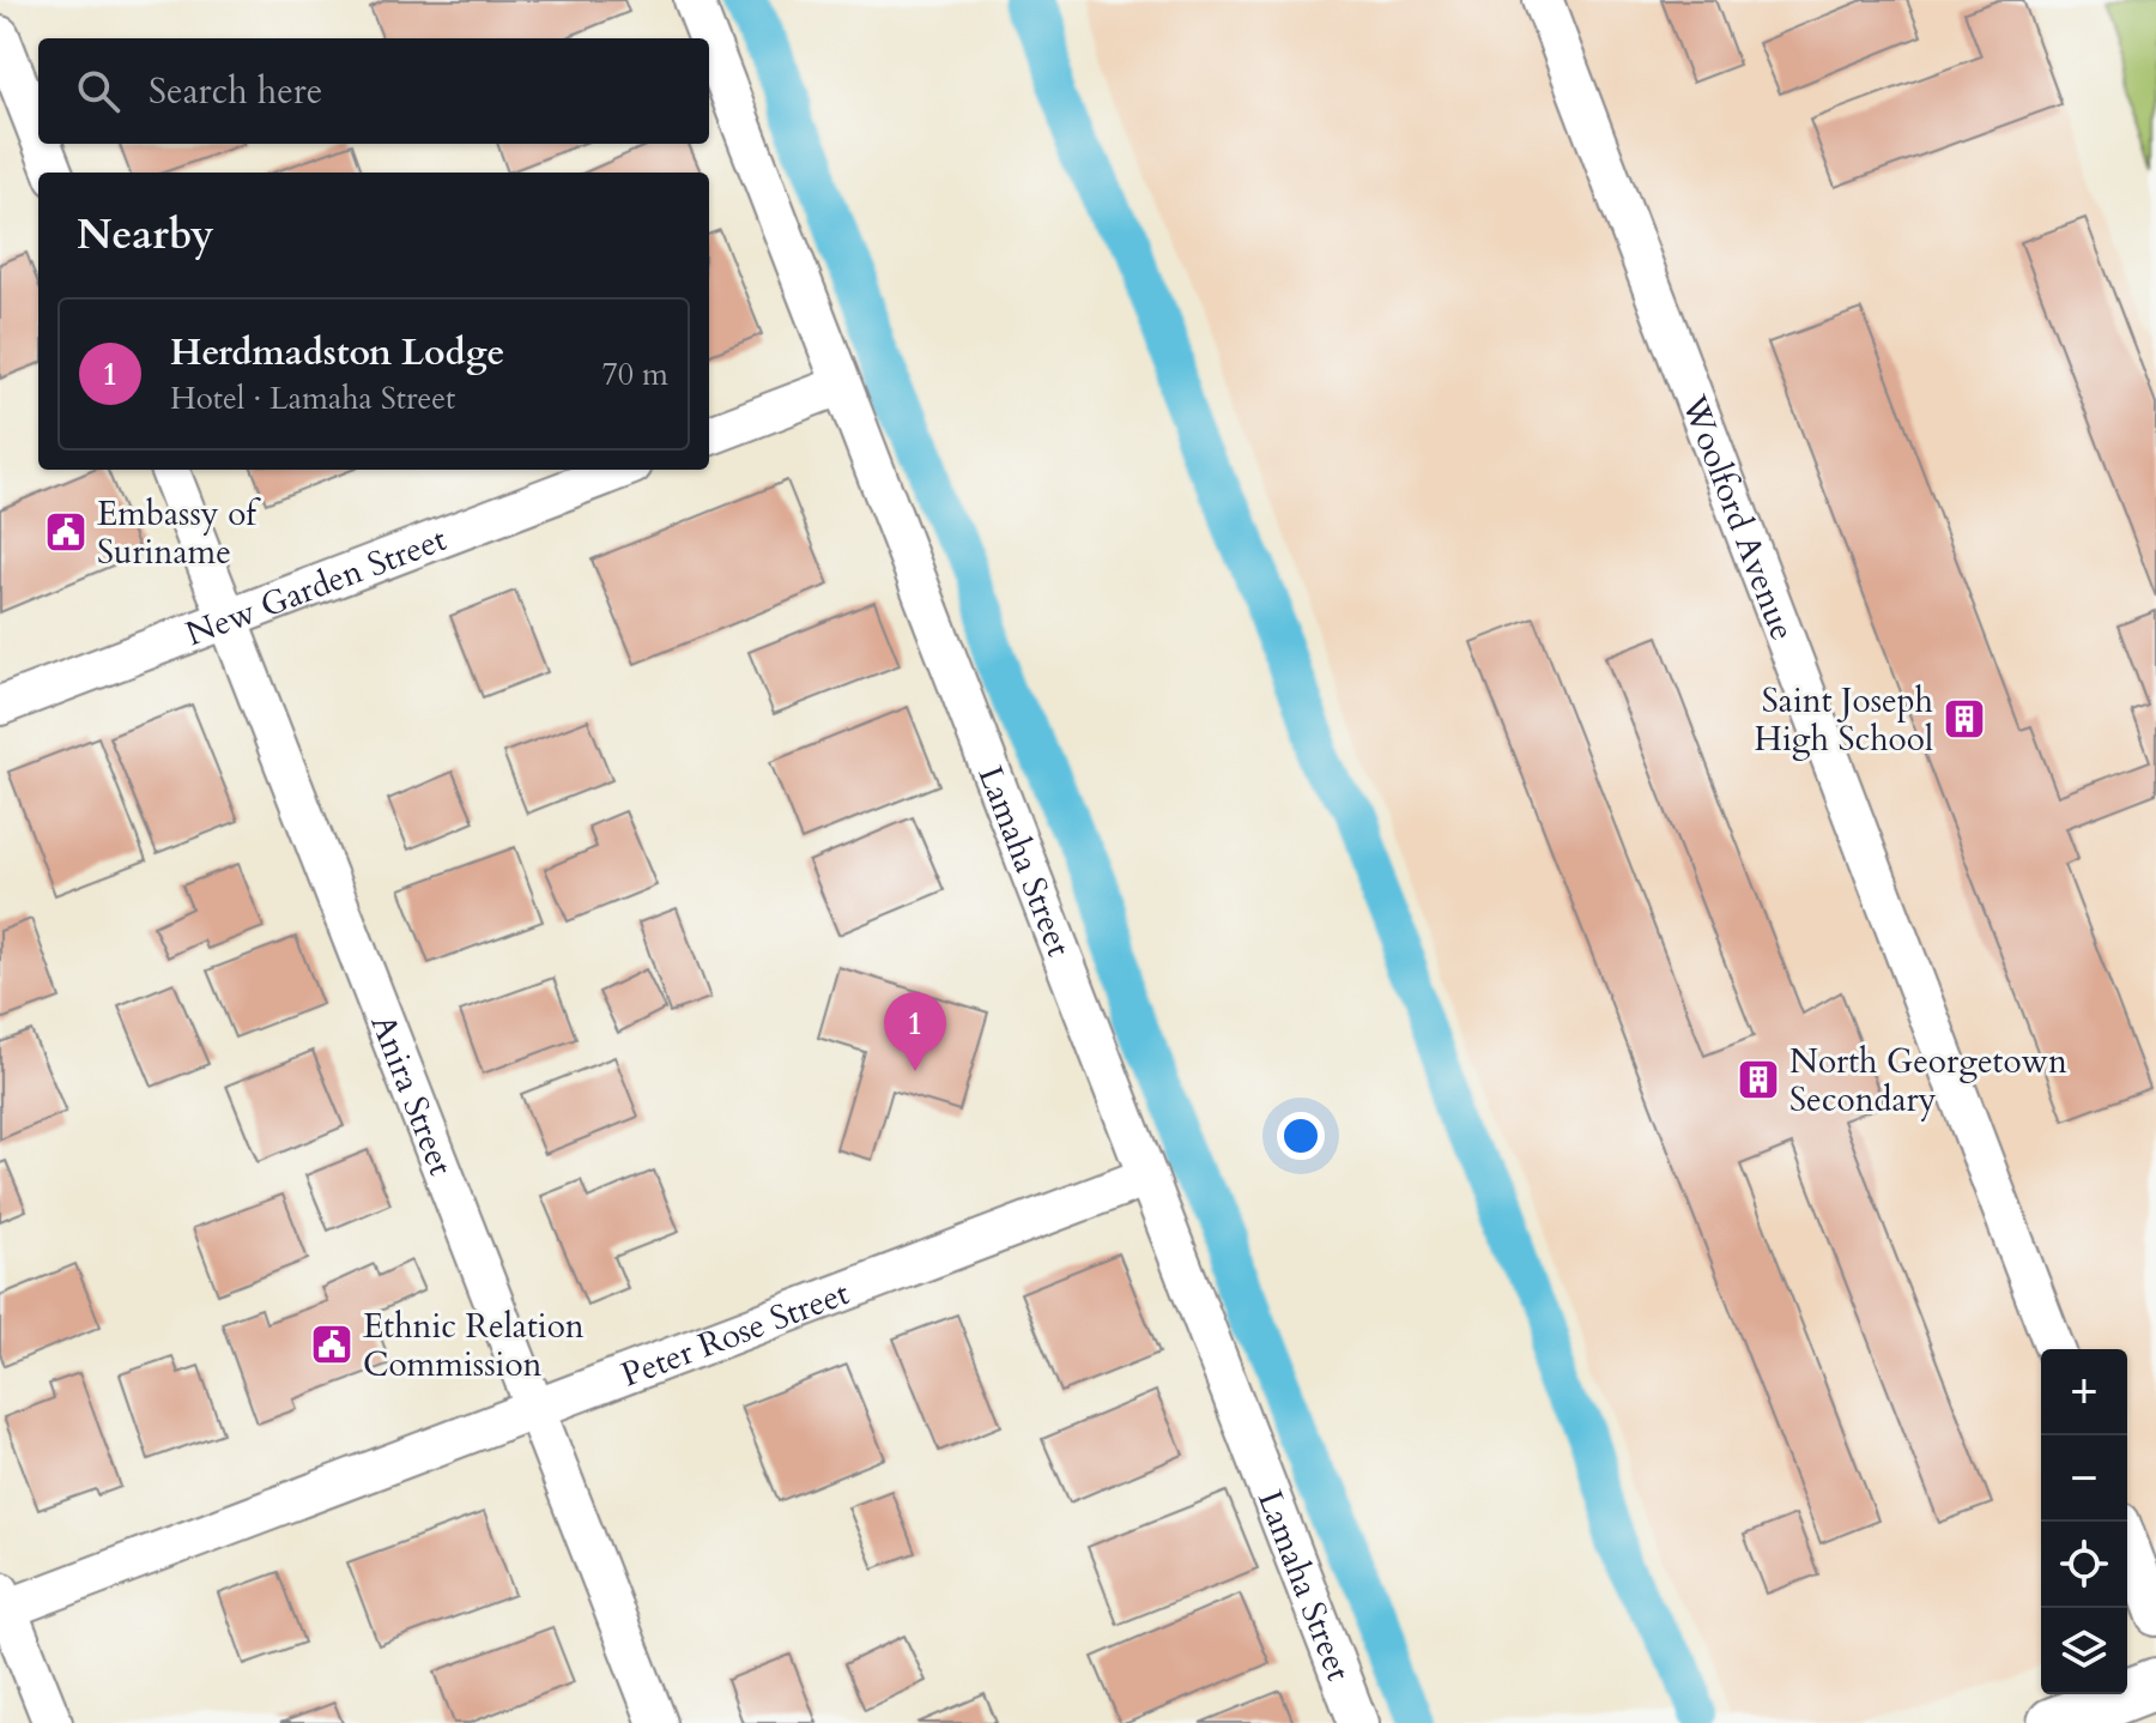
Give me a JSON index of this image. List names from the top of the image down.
{
  "streets": {
    "street": [
      "Woolford Avenue",
      "New Garden Street",
      "Lamaha Street",
      "Anira Street",
      "Peter Rose Street"
    ]
  },
  "crossings": [
    ["New Garden Street", "Anira Street"],
    ["Lamaha Street", "Peter Rose Street"],
    ["Anira Street", "Peter Rose Street"]
  ],
  "places": {
    "public building": ["Embassy of Suriname", "Ethnic Relation Commission"],
    "building": ["Saint Joseph High School", "North Georgetown Secondary"]
  },
  "page": {
    "search": "Search here",
    "heading": "Nearby",
    "list": [
      {
        "mark": "1",
        "name": "Herdmadston Lodge",
        "note": "Hotel · Lamaha Street",
        "value": "70 m"
      }
    ],
    "pins": "1",
    "map_buttons": ["+", "−"]
  }
}
